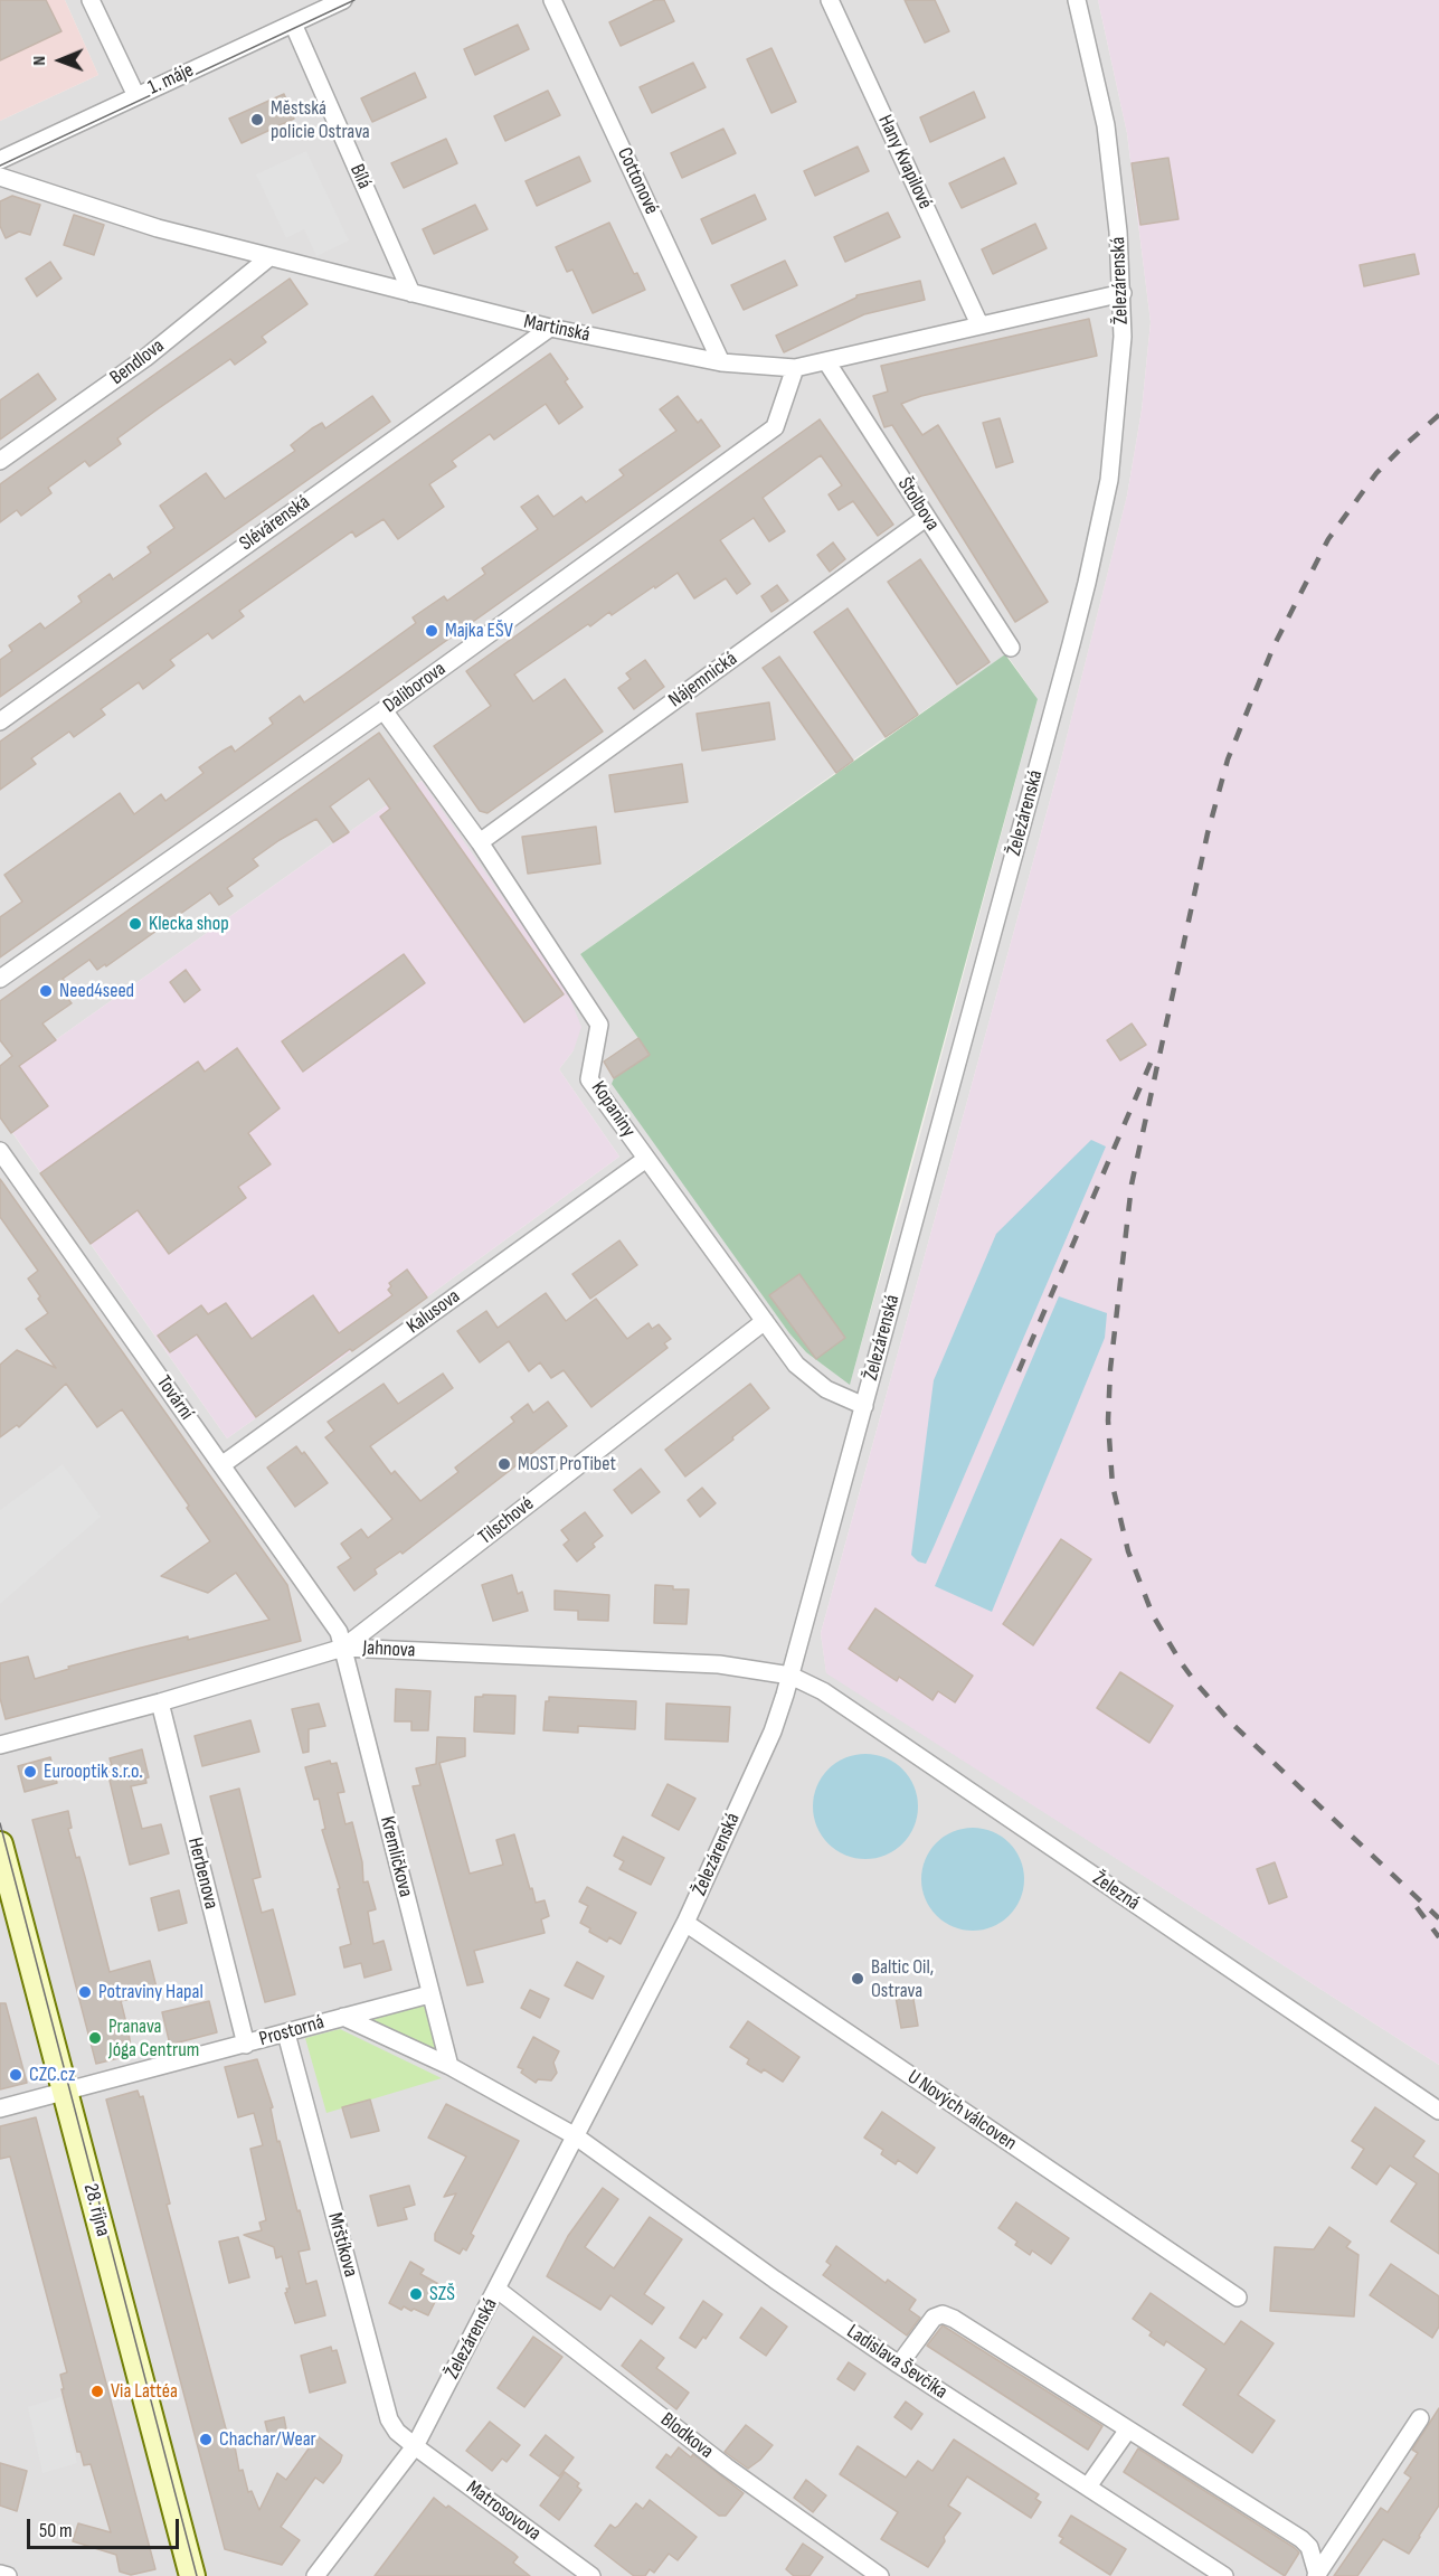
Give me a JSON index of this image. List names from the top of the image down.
{
  "streets": {
    "main road": ["28. října"],
    "street": [
      "1. máje",
      "Hany Kvapilové",
      "Bílá",
      "Cottonové",
      "Železárenská",
      "Martinská",
      "Bendlova",
      "Štolbova",
      "Slévárenská",
      "Nájemnická",
      "Daliborova",
      "Kopaniny",
      "Kalusova",
      "Tovární",
      "Tilschové",
      "Jahnova",
      "Kremličkova",
      "Herbenova",
      "Železná",
      "Prostorná",
      "U Nových válcoven",
      "Mrštíkova",
      "Ladislava Ševčíka",
      "Blodkova",
      "Matrosovova"
    ]
  },
  "crossings": [
    ["1. máje", "Bílá"],
    ["Hany Kvapilové", "Martinská"],
    ["Bílá", "Martinská"],
    ["Cottonové", "Martinská"],
    ["Železárenská", "Martinská"],
    ["Železárenská", "Kopaniny"],
    ["Železárenská", "Jahnova"],
    ["Železárenská", "Železná"],
    ["Železárenská", "Prostorná"],
    ["Železárenská", "U Nových válcoven"],
    ["Železárenská", "Mrštíkova"],
    ["Železárenská", "Ladislava Ševčíka"],
    ["Železárenská", "Blodkova"],
    ["Železárenská", "Matrosovova"],
    ["Martinská", "Bendlova"],
    ["Martinská", "Štolbova"],
    ["Martinská", "Slévárenská"],
    ["Martinská", "Daliborova"],
    ["Štolbova", "Nájemnická"],
    ["Nájemnická", "Kopaniny"],
    ["Daliborova", "Kopaniny"],
    ["Kopaniny", "Kalusova"],
    ["Kopaniny", "Tilschové"],
    ["Kalusova", "Tovární"],
    ["Tovární", "Tilschové"],
    ["Tovární", "Jahnova"],
    ["Tovární", "Kremličkova"],
    ["Tilschové", "Jahnova"],
    ["Tilschové", "Kremličkova"],
    ["Jahnova", "Kremličkova"],
    ["Jahnova", "Herbenova"],
    ["Jahnova", "Železná"],
    ["Kremličkova", "Prostorná"],
    ["Herbenova", "Prostorná"],
    ["Prostorná", "28. října"],
    ["Prostorná", "Mrštíkova"],
    ["Prostorná", "Ladislava Ševčíka"],
    ["Mrštíkova", "Matrosovova"]
  ],
  "places": [
    "Městská policie Ostrava",
    "Majka EŠV",
    "Klecka shop",
    "Need4seed",
    "MOST ProTibet",
    "Eurooptik s.r.o.",
    "Baltic Oil, Ostrava",
    "Potraviny Hapal",
    "Pranava Jóga Centrum",
    "CZC.cz",
    "SZŠ",
    "Via Lattéa",
    "Chachar/Wear"
  ],
  "scale_bar": "50 m",
  "north": "left"
}
